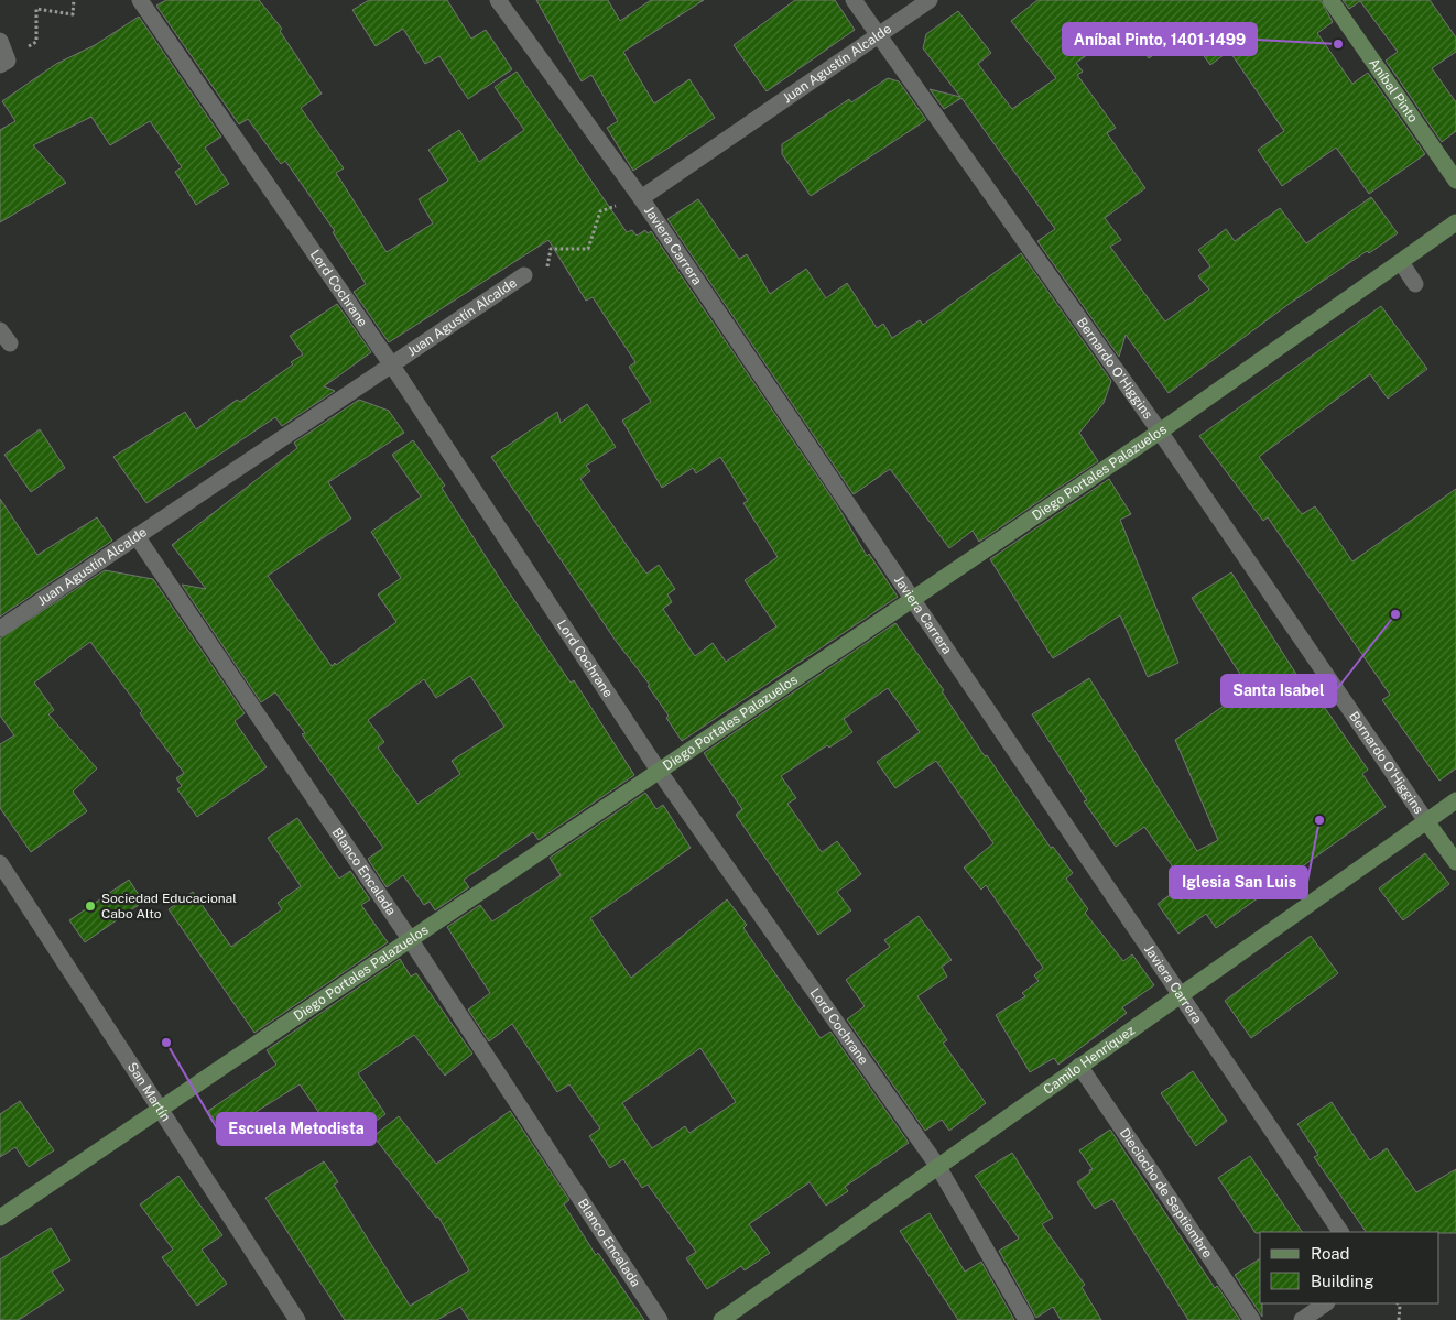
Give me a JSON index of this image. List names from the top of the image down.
{
  "streets": {
    "street": [
      "Juan Agustín Alcalde",
      "Aníbal Pinto",
      "Javiera Carrera",
      "Lord Cochrane",
      "Bernardo O'Higgins",
      "Diego Portales Palazuelos",
      "Blanco Encalada",
      "Camilo Henríquez",
      "San Martín",
      "Dieciocho de Septiembre"
    ]
  },
  "crossings": [
    ["Juan Agustín Alcalde", "Javiera Carrera"],
    ["Juan Agustín Alcalde", "Lord Cochrane"],
    ["Juan Agustín Alcalde", "Bernardo O'Higgins"],
    ["Juan Agustín Alcalde", "Blanco Encalada"],
    ["Javiera Carrera", "Diego Portales Palazuelos"],
    ["Javiera Carrera", "Camilo Henríquez"],
    ["Lord Cochrane", "Diego Portales Palazuelos"],
    ["Lord Cochrane", "Camilo Henríquez"],
    ["Bernardo O'Higgins", "Diego Portales Palazuelos"],
    ["Bernardo O'Higgins", "Camilo Henríquez"],
    ["Diego Portales Palazuelos", "Blanco Encalada"],
    ["Diego Portales Palazuelos", "San Martín"],
    ["Camilo Henríquez", "Dieciocho de Septiembre"]
  ],
  "places": [
    "Aníbal Pinto, 1401-1499",
    "Santa Isabel",
    "Iglesia San Luis",
    "Sociedad Educacional Cabo Alto",
    "Escuela Metodista"
  ],
  "legend": ["Road", "Building"]
}
